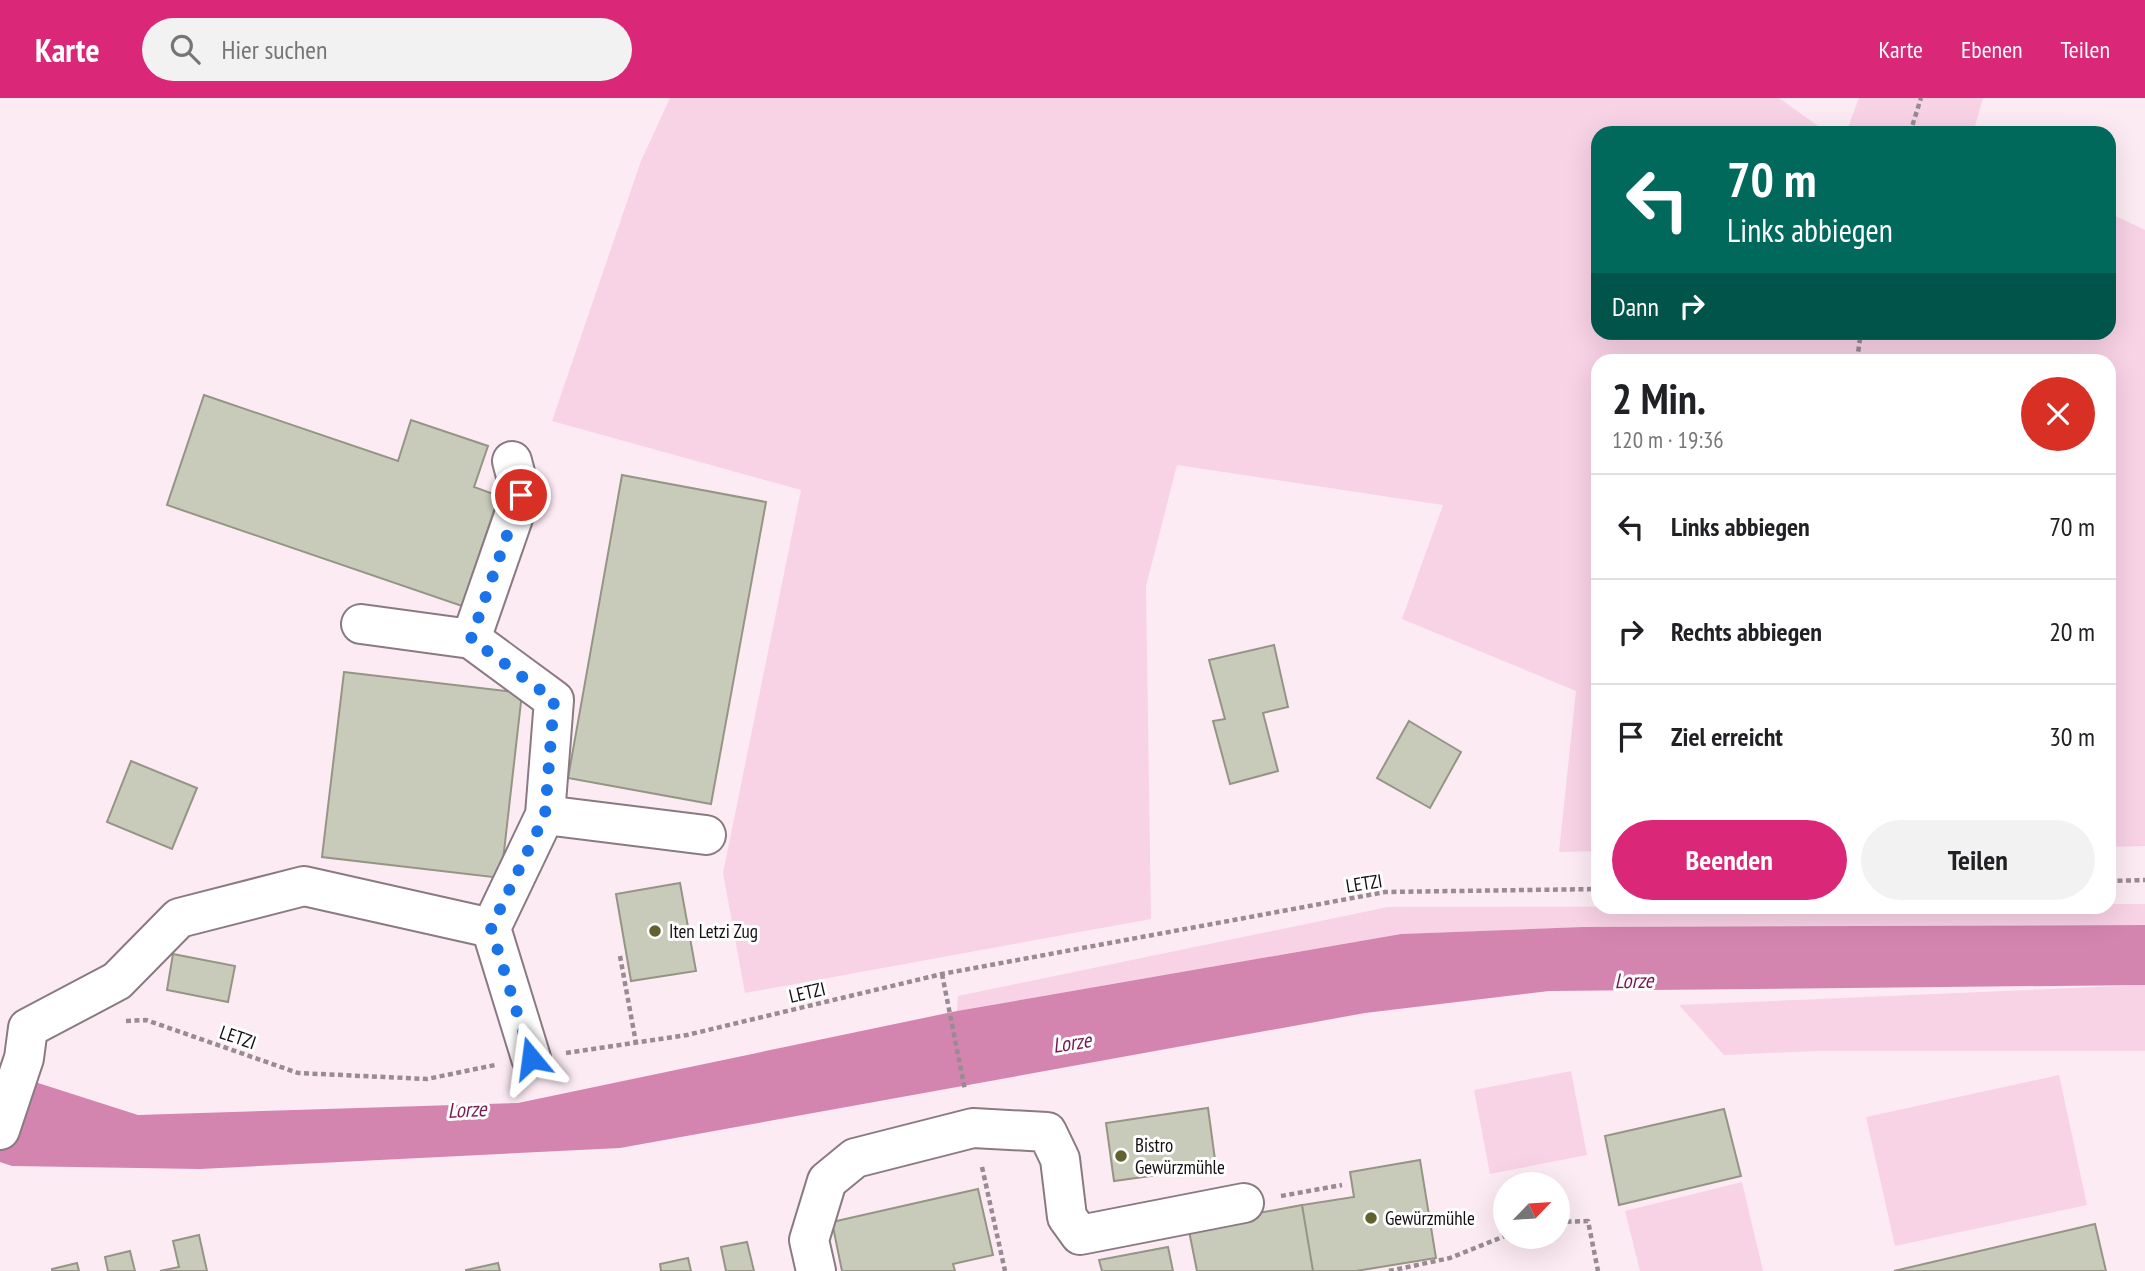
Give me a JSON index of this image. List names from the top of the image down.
{
  "streets": {
    "path": ["LETZI"]
  },
  "water": ["Lorze"],
  "places": ["Iten Letzi Zug", "Bistro Gewürzmühle", "Gewürzmühle"],
  "north": "top right",
  "page": {
    "header": "Karte",
    "search": "Hier suchen",
    "nav": ["Karte", "Ebenen", "Teilen"],
    "turn": ["70 m", "Links abbiegen"],
    "then": "Dann",
    "heading": ["2 Min.", "120 m · 19:36"],
    "list": [
      {
        "name": "Links abbiegen",
        "value": "70 m"
      },
      {
        "name": "Rechts abbiegen",
        "value": "20 m"
      },
      {
        "name": "Ziel erreicht",
        "value": "30 m"
      }
    ],
    "buttons": ["Beenden", "Teilen"]
  }
}
